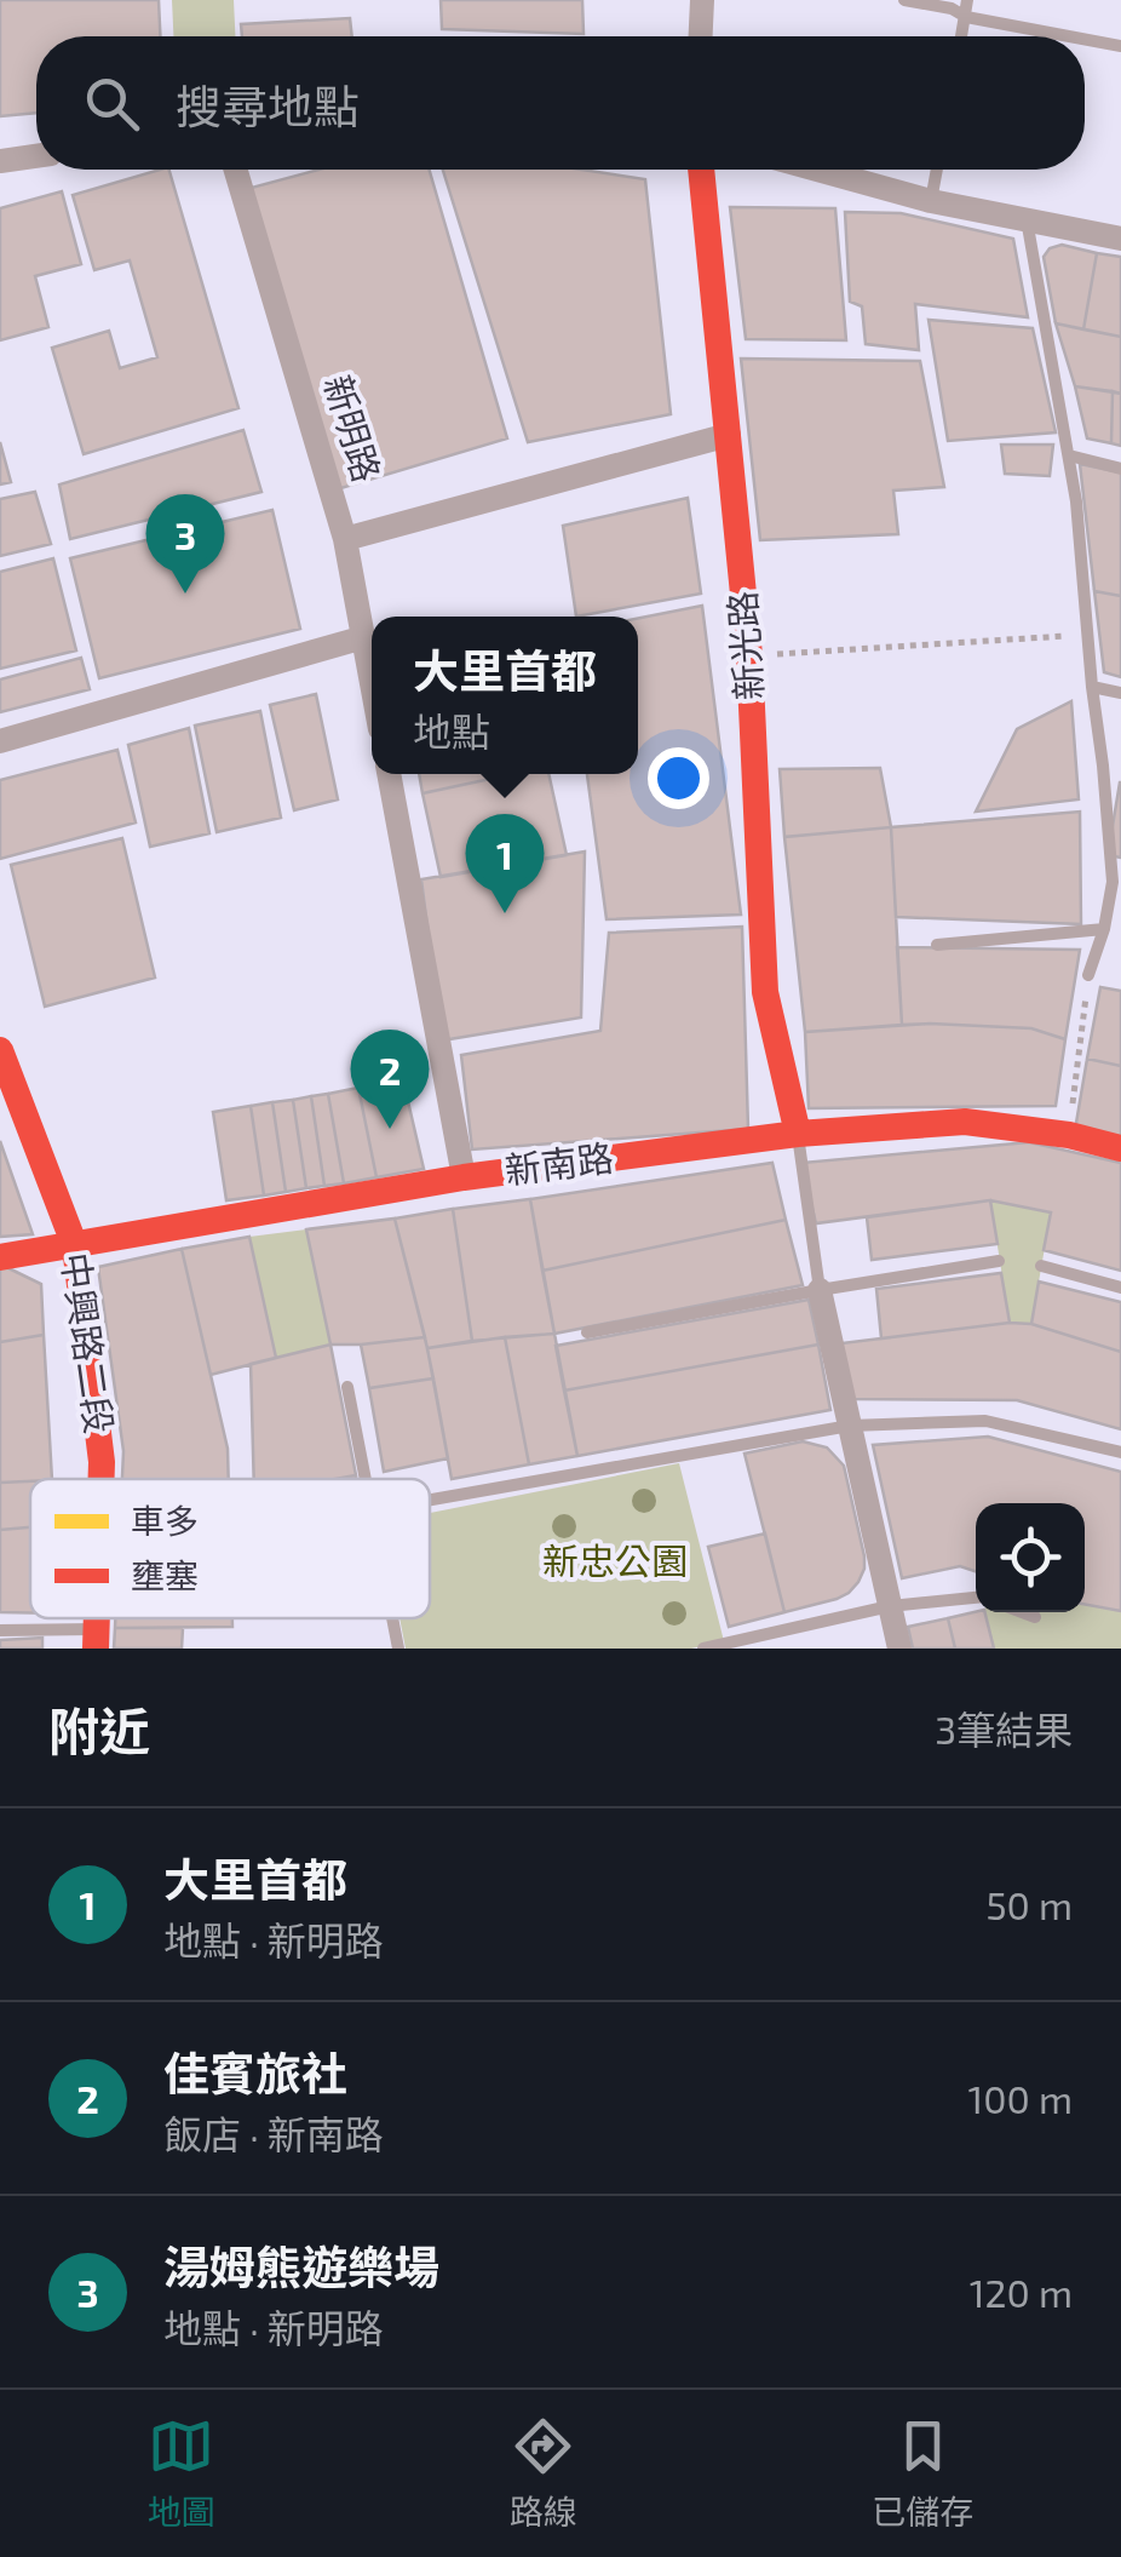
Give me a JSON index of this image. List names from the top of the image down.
{
  "streets": {
    "street": [
      "新明路",
      "新光路",
      "新南路",
      "中興路二段"
    ]
  },
  "crossings": [
    ["新光路", "新南路"],
    ["新南路", "中興路二段"]
  ],
  "parks": ["新忠公園"],
  "legend": ["車多", "壅塞"],
  "page": {
    "search": "搜尋地點",
    "pins": ["3", "1", "2"],
    "popup": ["大里首都", "地點"],
    "heading": ["附近", "3筆結果"],
    "list": [
      {
        "mark": "1",
        "name": "大里首都",
        "note": "地點 · 新明路",
        "value": "50 m"
      },
      {
        "mark": "2",
        "name": "佳賓旅社",
        "note": "飯店 · 新南路",
        "value": "100 m"
      },
      {
        "mark": "3",
        "name": "湯姆熊遊樂場",
        "note": "地點 · 新明路",
        "value": "120 m"
      }
    ],
    "nav": ["地圖", "路線", "已儲存"]
  }
}
